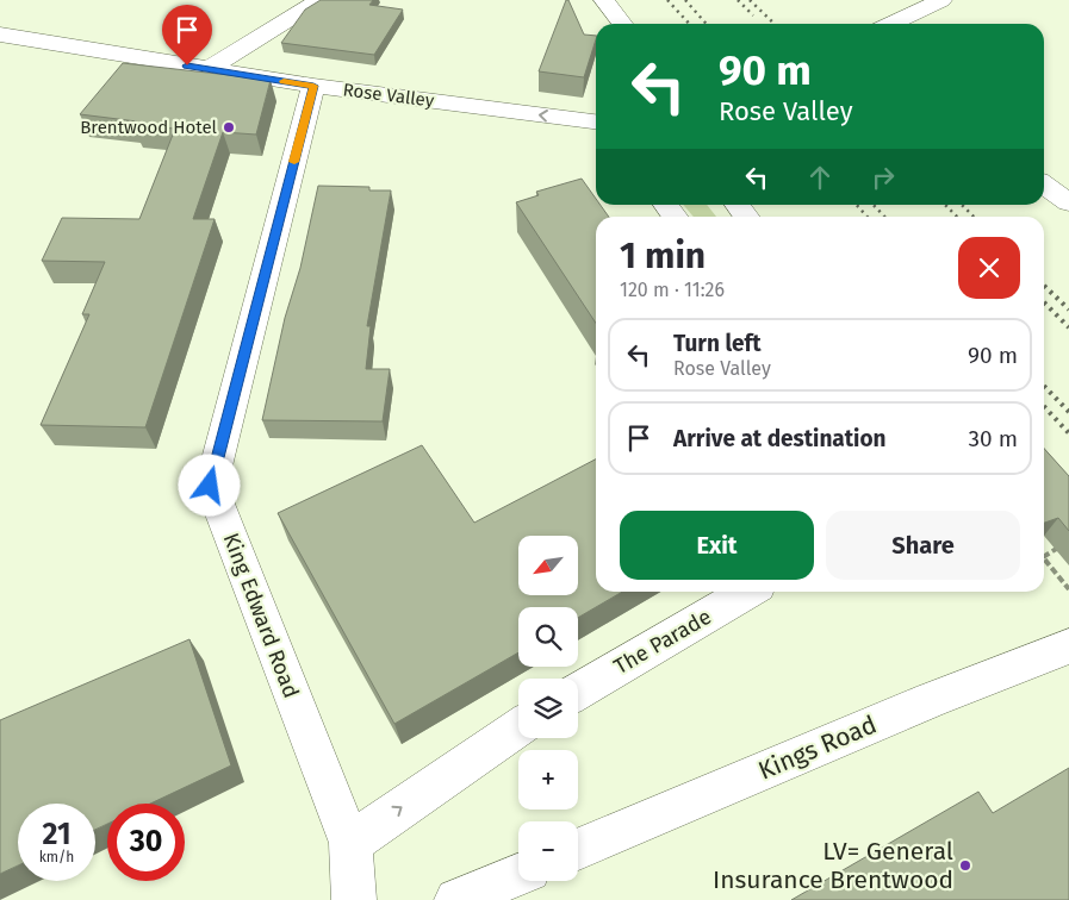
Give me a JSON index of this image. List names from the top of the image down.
{
  "streets": {
    "street": [
      "Rose Valley",
      "King Edward Road",
      "The Parade",
      "Kings Road"
    ]
  },
  "crossings": [
    ["Rose Valley", "King Edward Road"]
  ],
  "one_way": ["Rose Valley"],
  "places": ["Brentwood Hotel", "LV= General Insurance Brentwood"],
  "north": "bottom left",
  "page": {
    "turn": ["90 m", "Rose Valley"],
    "heading": ["1 min", "120 m · 11:26"],
    "list": [
      {
        "name": "Turn left",
        "note": "Rose Valley",
        "value": "90 m"
      },
      {
        "name": "Arrive at destination",
        "value": "30 m"
      }
    ],
    "buttons": ["Exit", "Share"],
    "map_buttons": ["+", "−"],
    "speed": "21 km/h",
    "limit": "30"
  }
}
